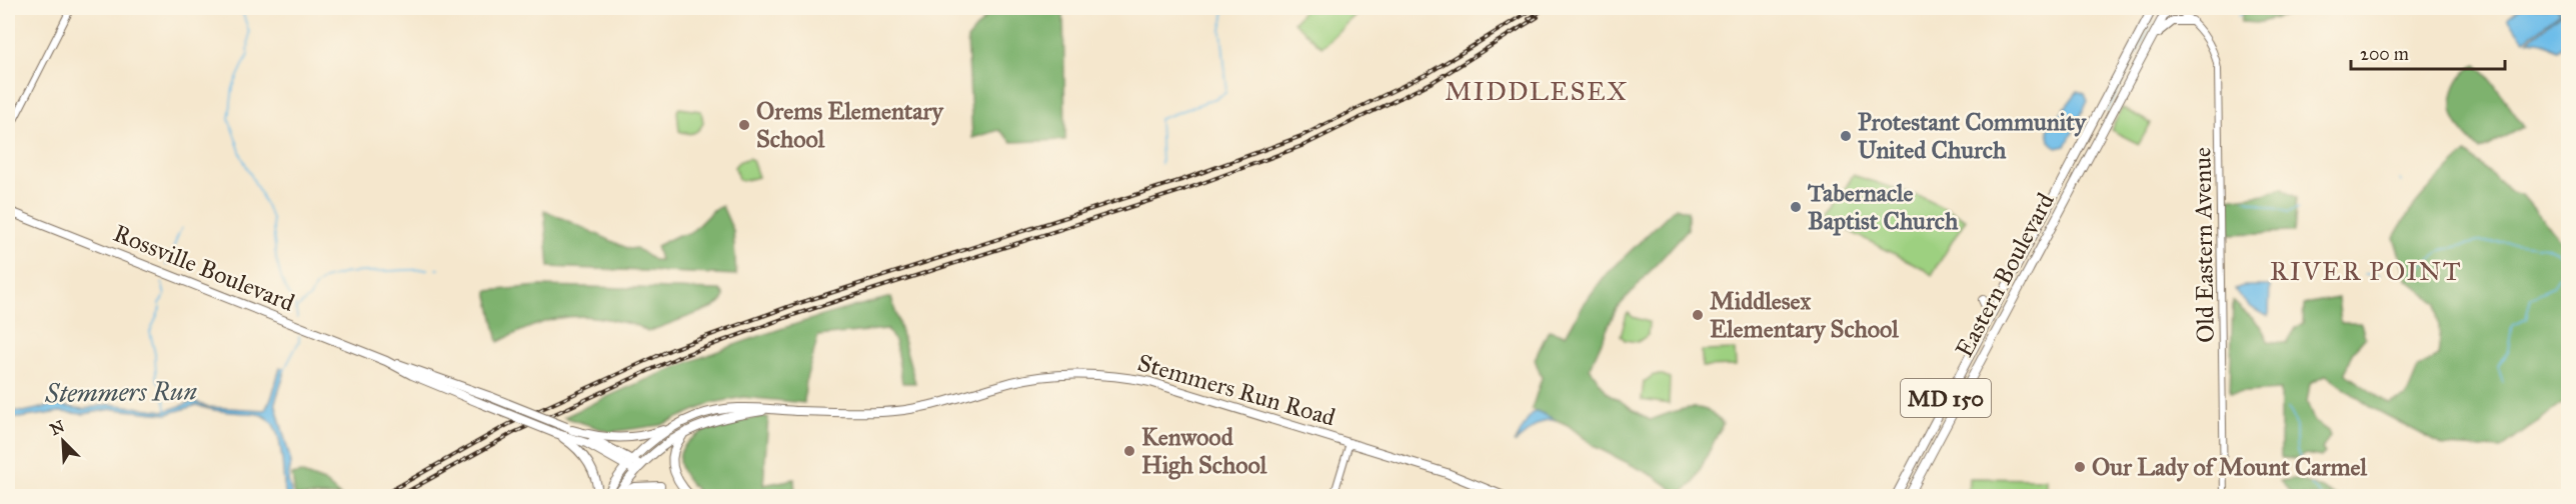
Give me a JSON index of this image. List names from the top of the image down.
{
  "streets": {
    "main road": [
      "Rossville Boulevard",
      "Eastern Boulevard",
      "Stemmers Run Road",
      "MD 150"
    ],
    "street": ["Old Eastern Avenue"]
  },
  "crossings": [
    ["Rossville Boulevard", "Stemmers Run Road"]
  ],
  "districts": ["MIDDLESEX", "RIVER POINT"],
  "water": ["Stemmers Run"],
  "places": [
    "Orems Elementary School",
    "Protestant Community United Church",
    "Tabernacle Baptist Church",
    "Middlesex Elementary School",
    "Kenwood High School",
    "Our Lady of Mount Carmel"
  ],
  "scale_bar": "200 m",
  "north": "top left"
}
